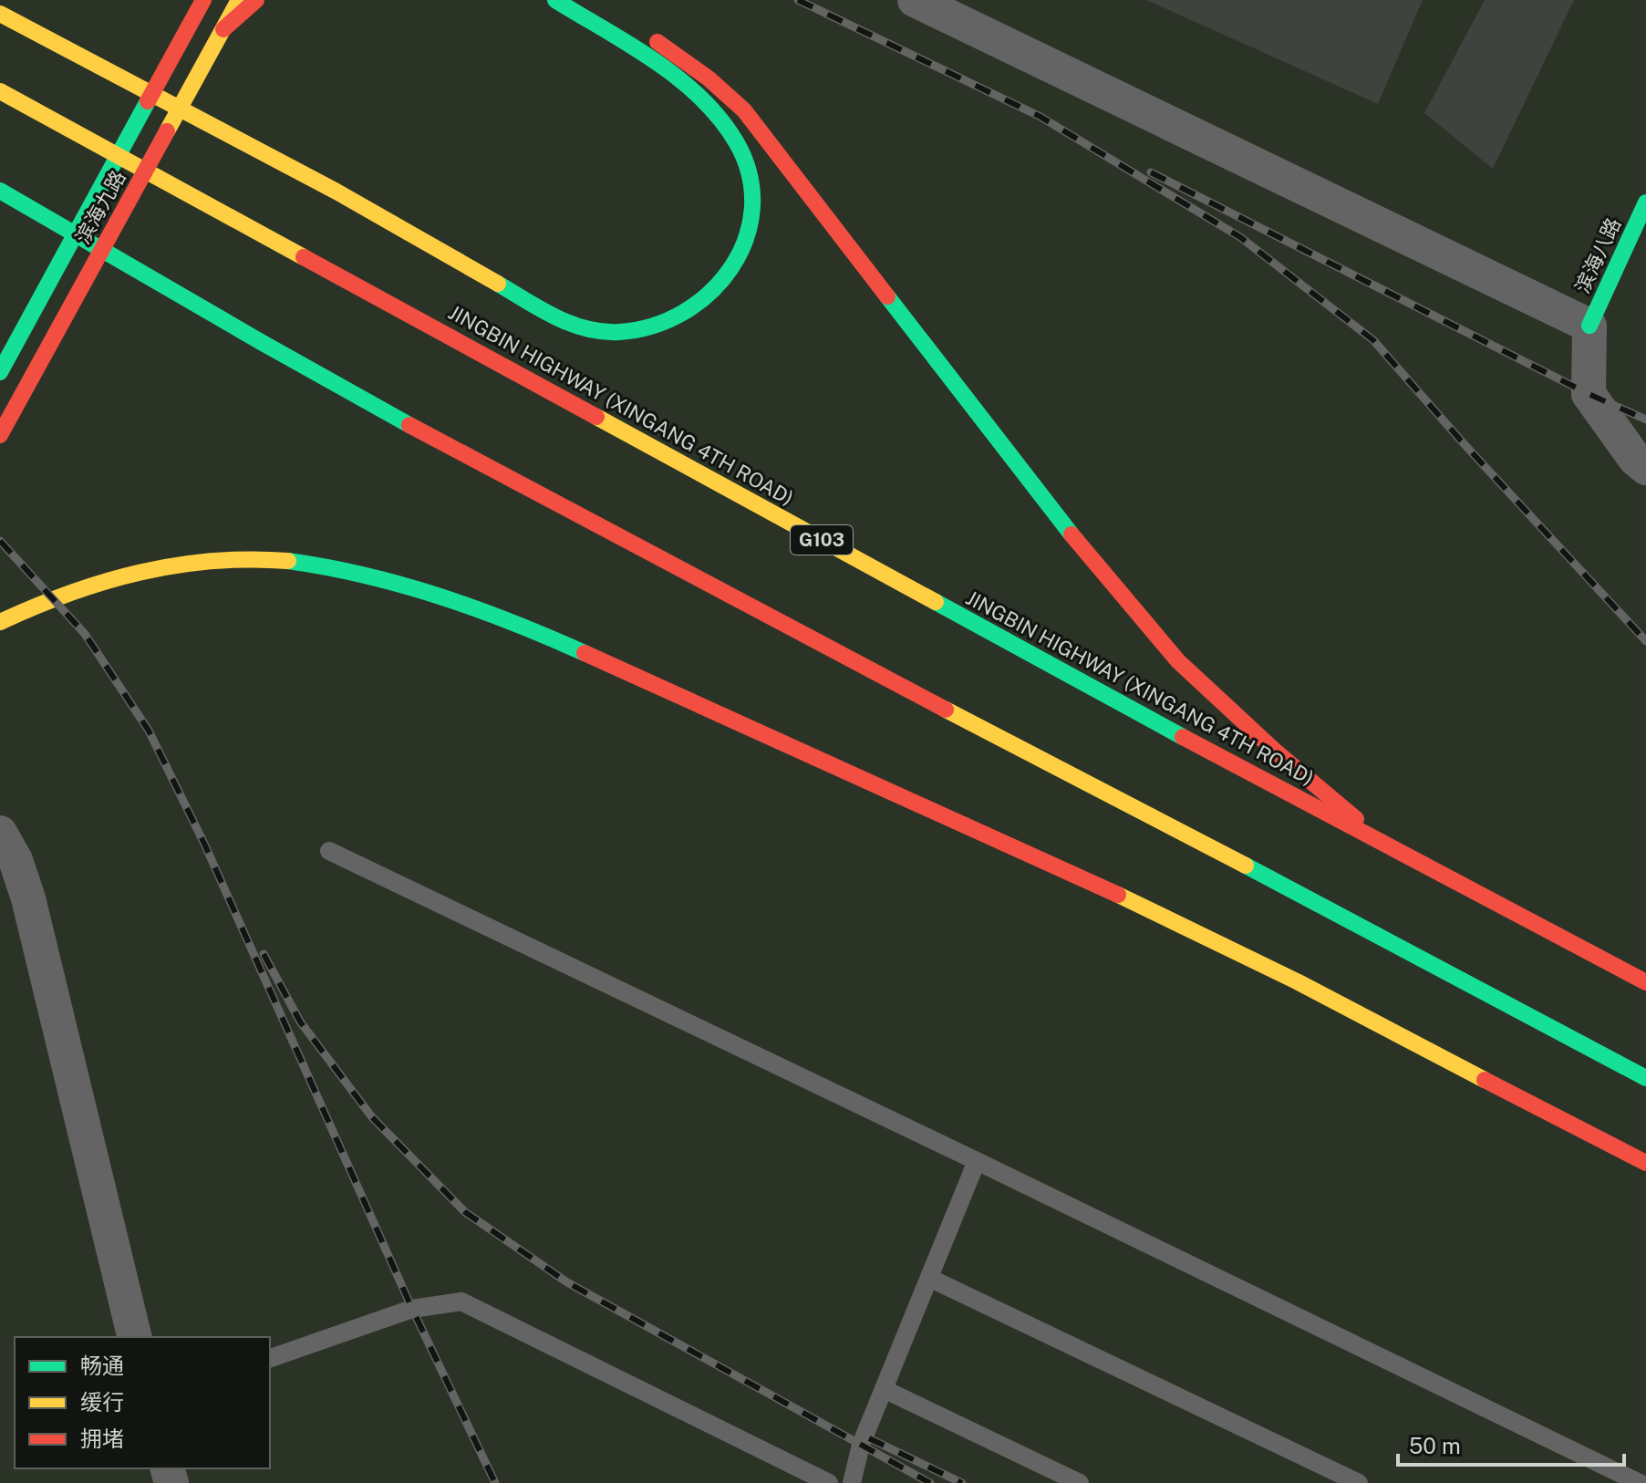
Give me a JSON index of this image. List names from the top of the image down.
{
  "streets": {
    "main road": [
      "滨海九路",
      "滨海八路",
      "JINGBIN HIGHWAY (XINGANG 4TH ROAD)",
      "G103"
    ]
  },
  "legend": ["畅通", "缓行", "拥堵"],
  "scale_bar": "50 m"
}
